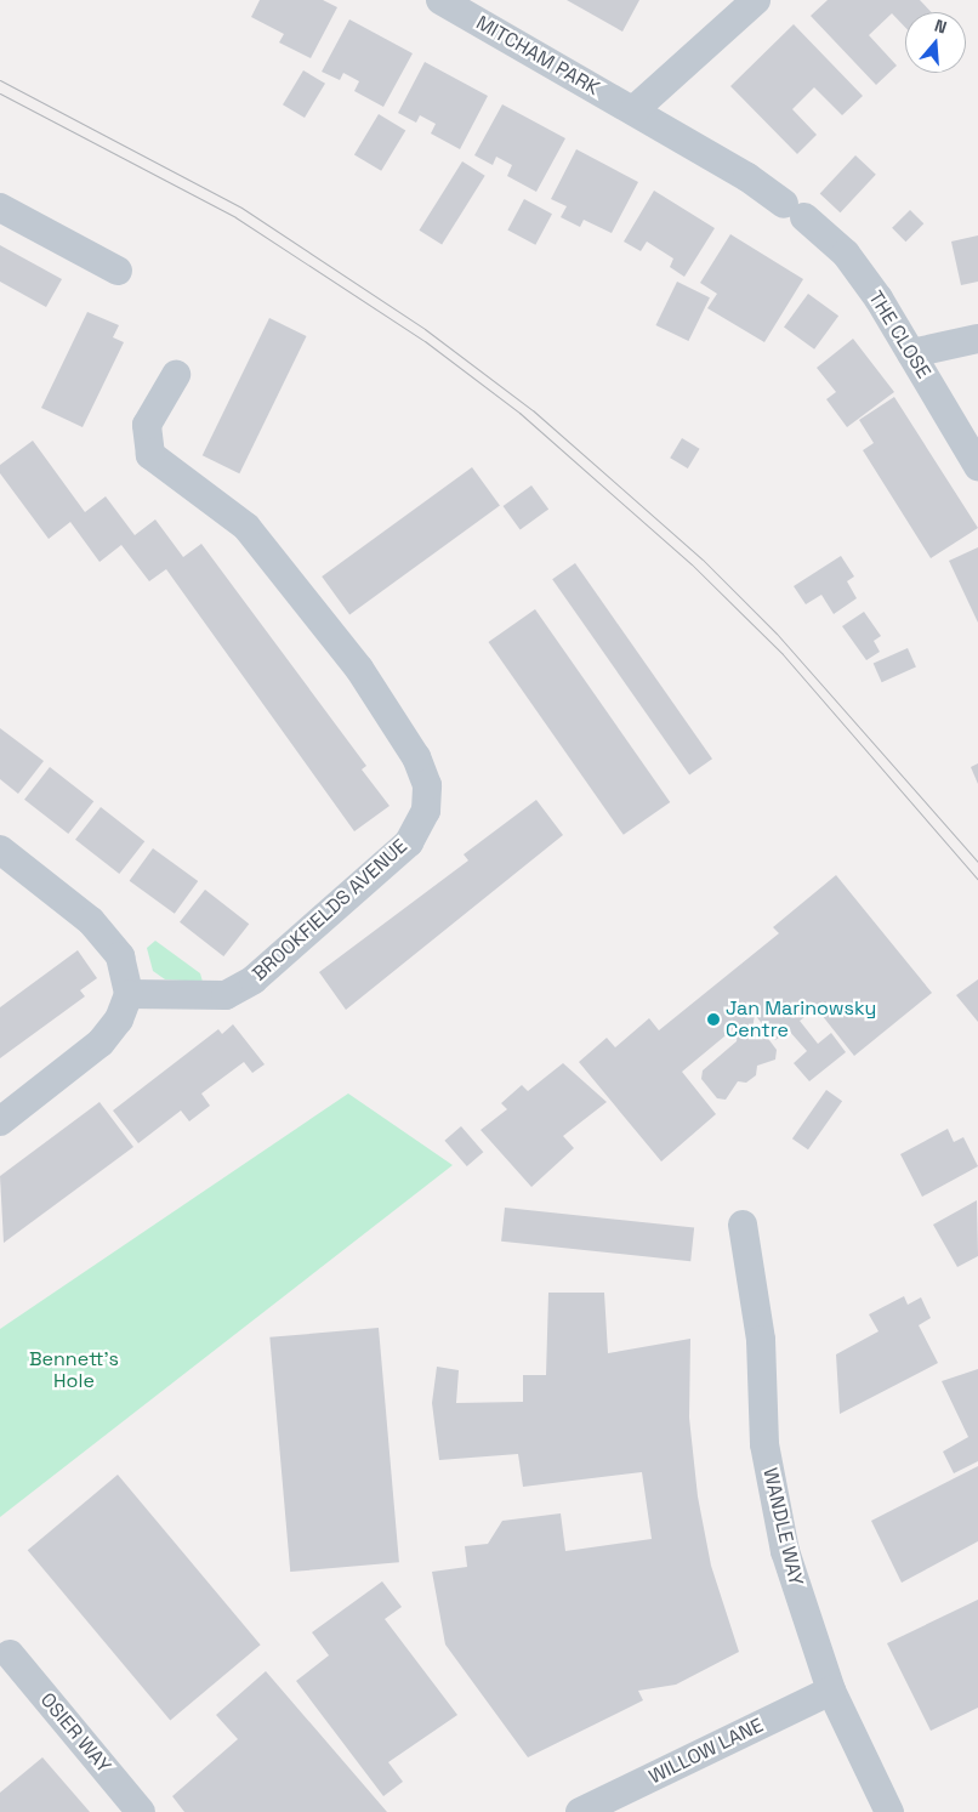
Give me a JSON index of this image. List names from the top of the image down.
{
  "streets": {
    "street": [
      "MITCHAM PARK",
      "THE CLOSE",
      "BROOKFIELDS AVENUE",
      "WANDLE WAY",
      "OSIER WAY",
      "WILLOW LANE"
    ]
  },
  "crossings": [
    ["MITCHAM PARK", "THE CLOSE"],
    ["WANDLE WAY", "WILLOW LANE"]
  ],
  "parks": ["Bennett's Hole"],
  "places": ["Jan Marinowsky Centre"],
  "north": "top"
}
